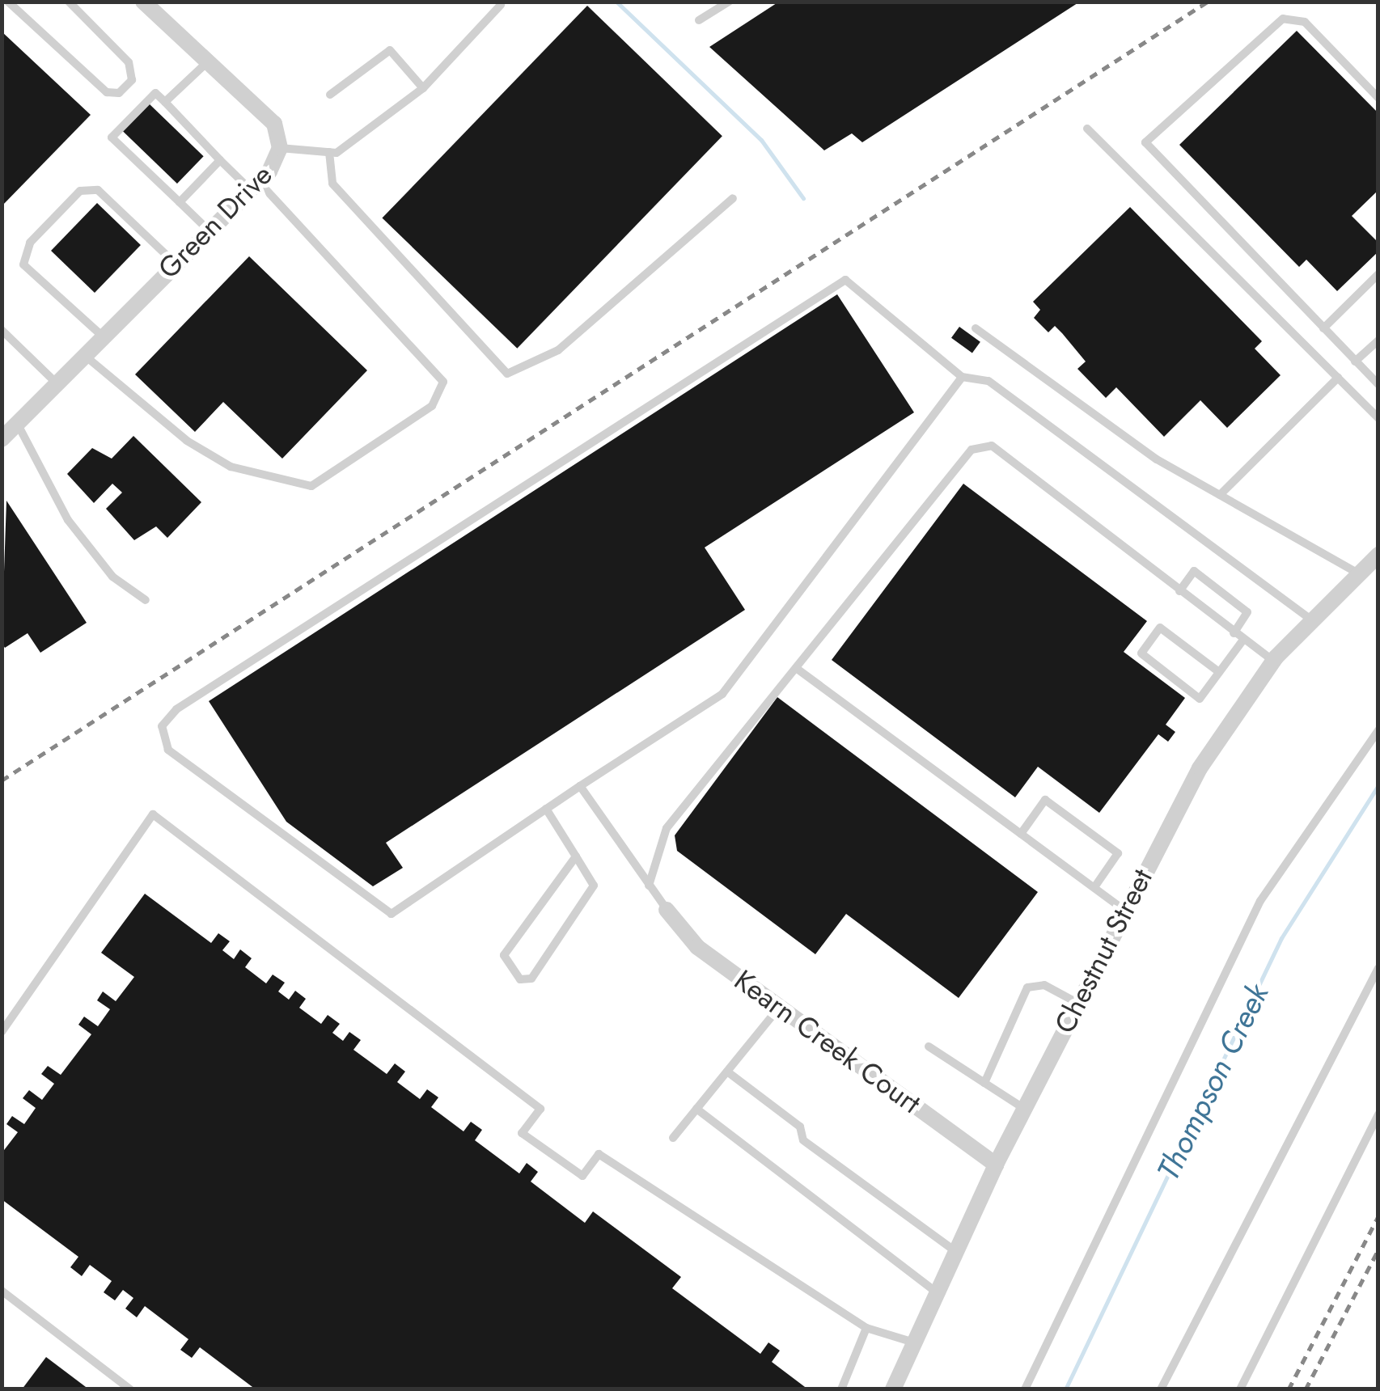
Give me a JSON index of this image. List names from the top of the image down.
{
  "streets": {
    "street": ["Green Drive", "Chestnut Street", "Kearn Creek Court"]
  },
  "crossings": [
    ["Chestnut Street", "Kearn Creek Court"]
  ],
  "water": ["Thompson Creek"]
}
